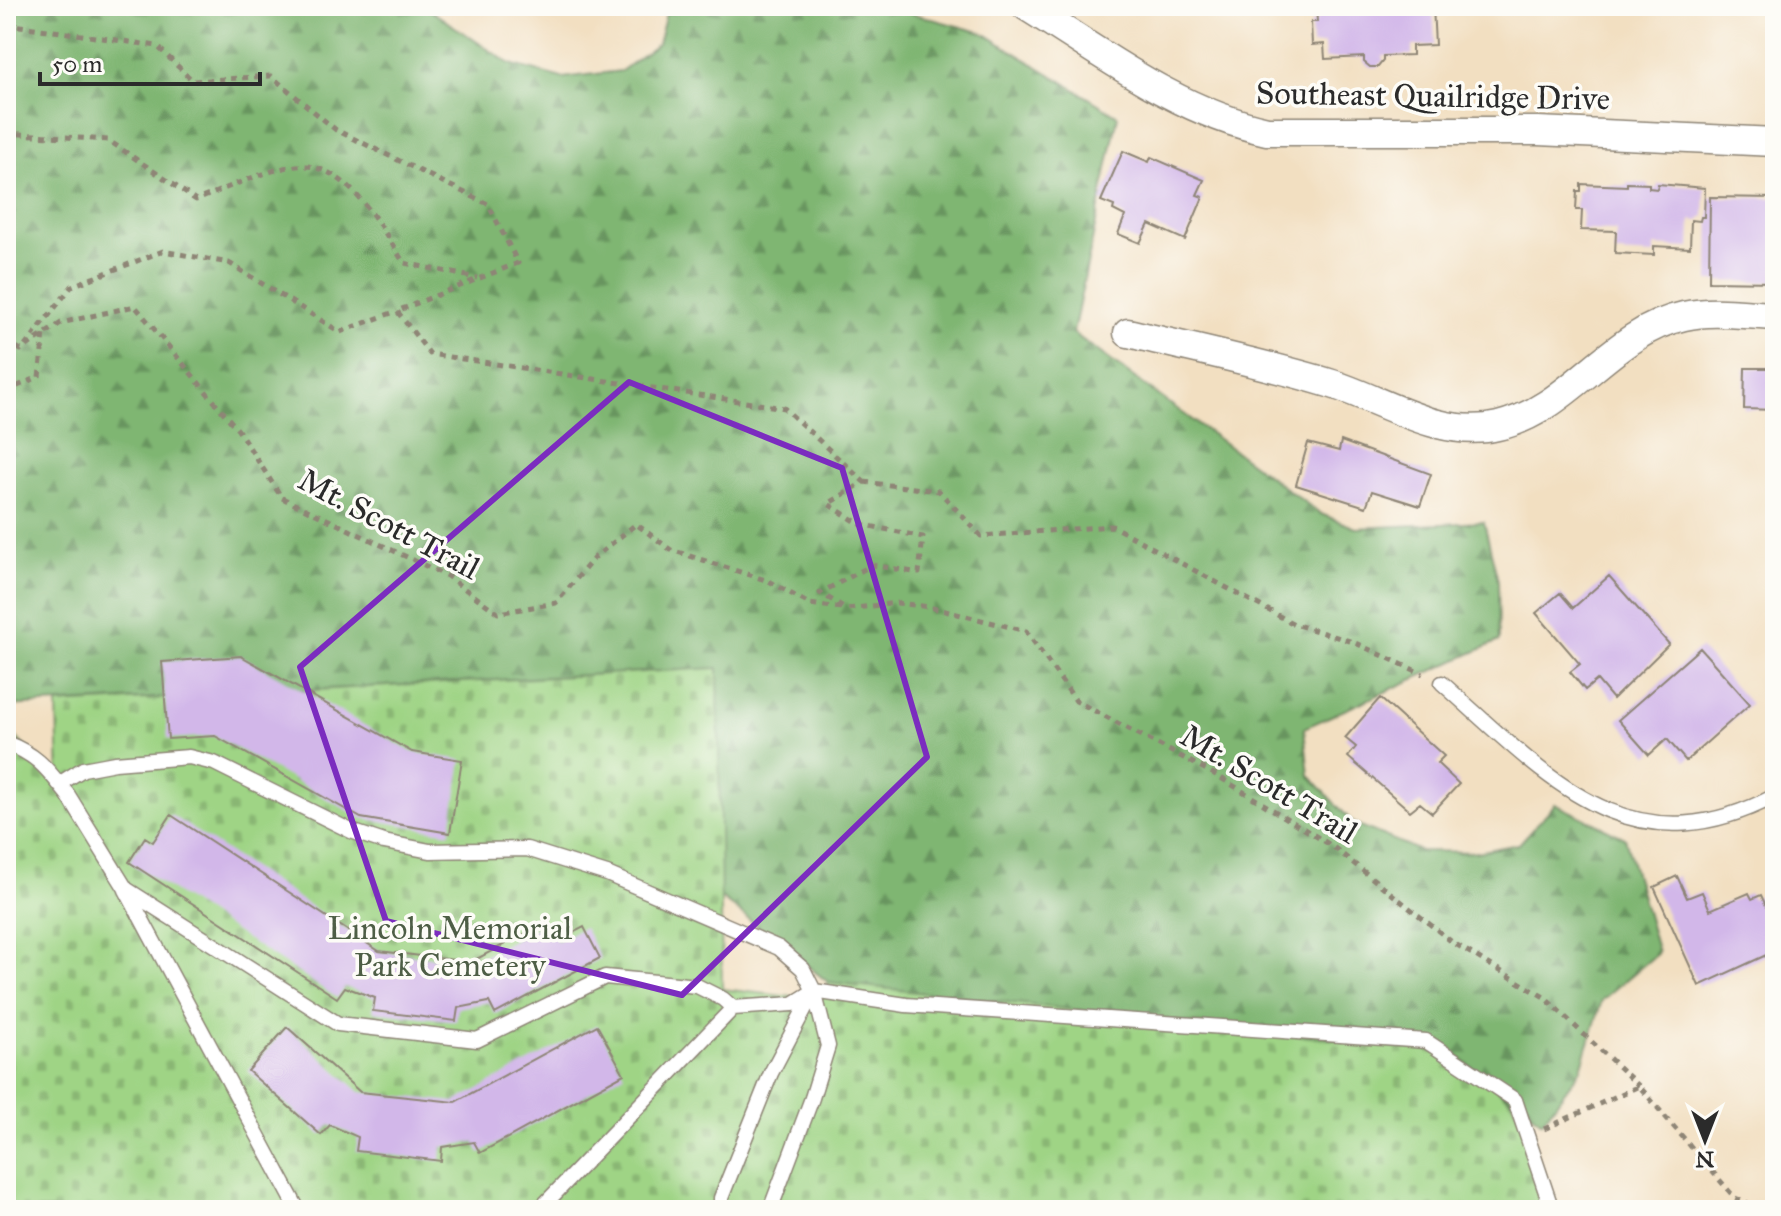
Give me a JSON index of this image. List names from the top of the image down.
{
  "streets": {
    "street": ["Southeast Quailridge Drive"],
    "path": ["Mt. Scott Trail"]
  },
  "parks": ["Lincoln Memorial Park Cemetery"],
  "scale_bar": "50 m",
  "north": "bottom"
}
